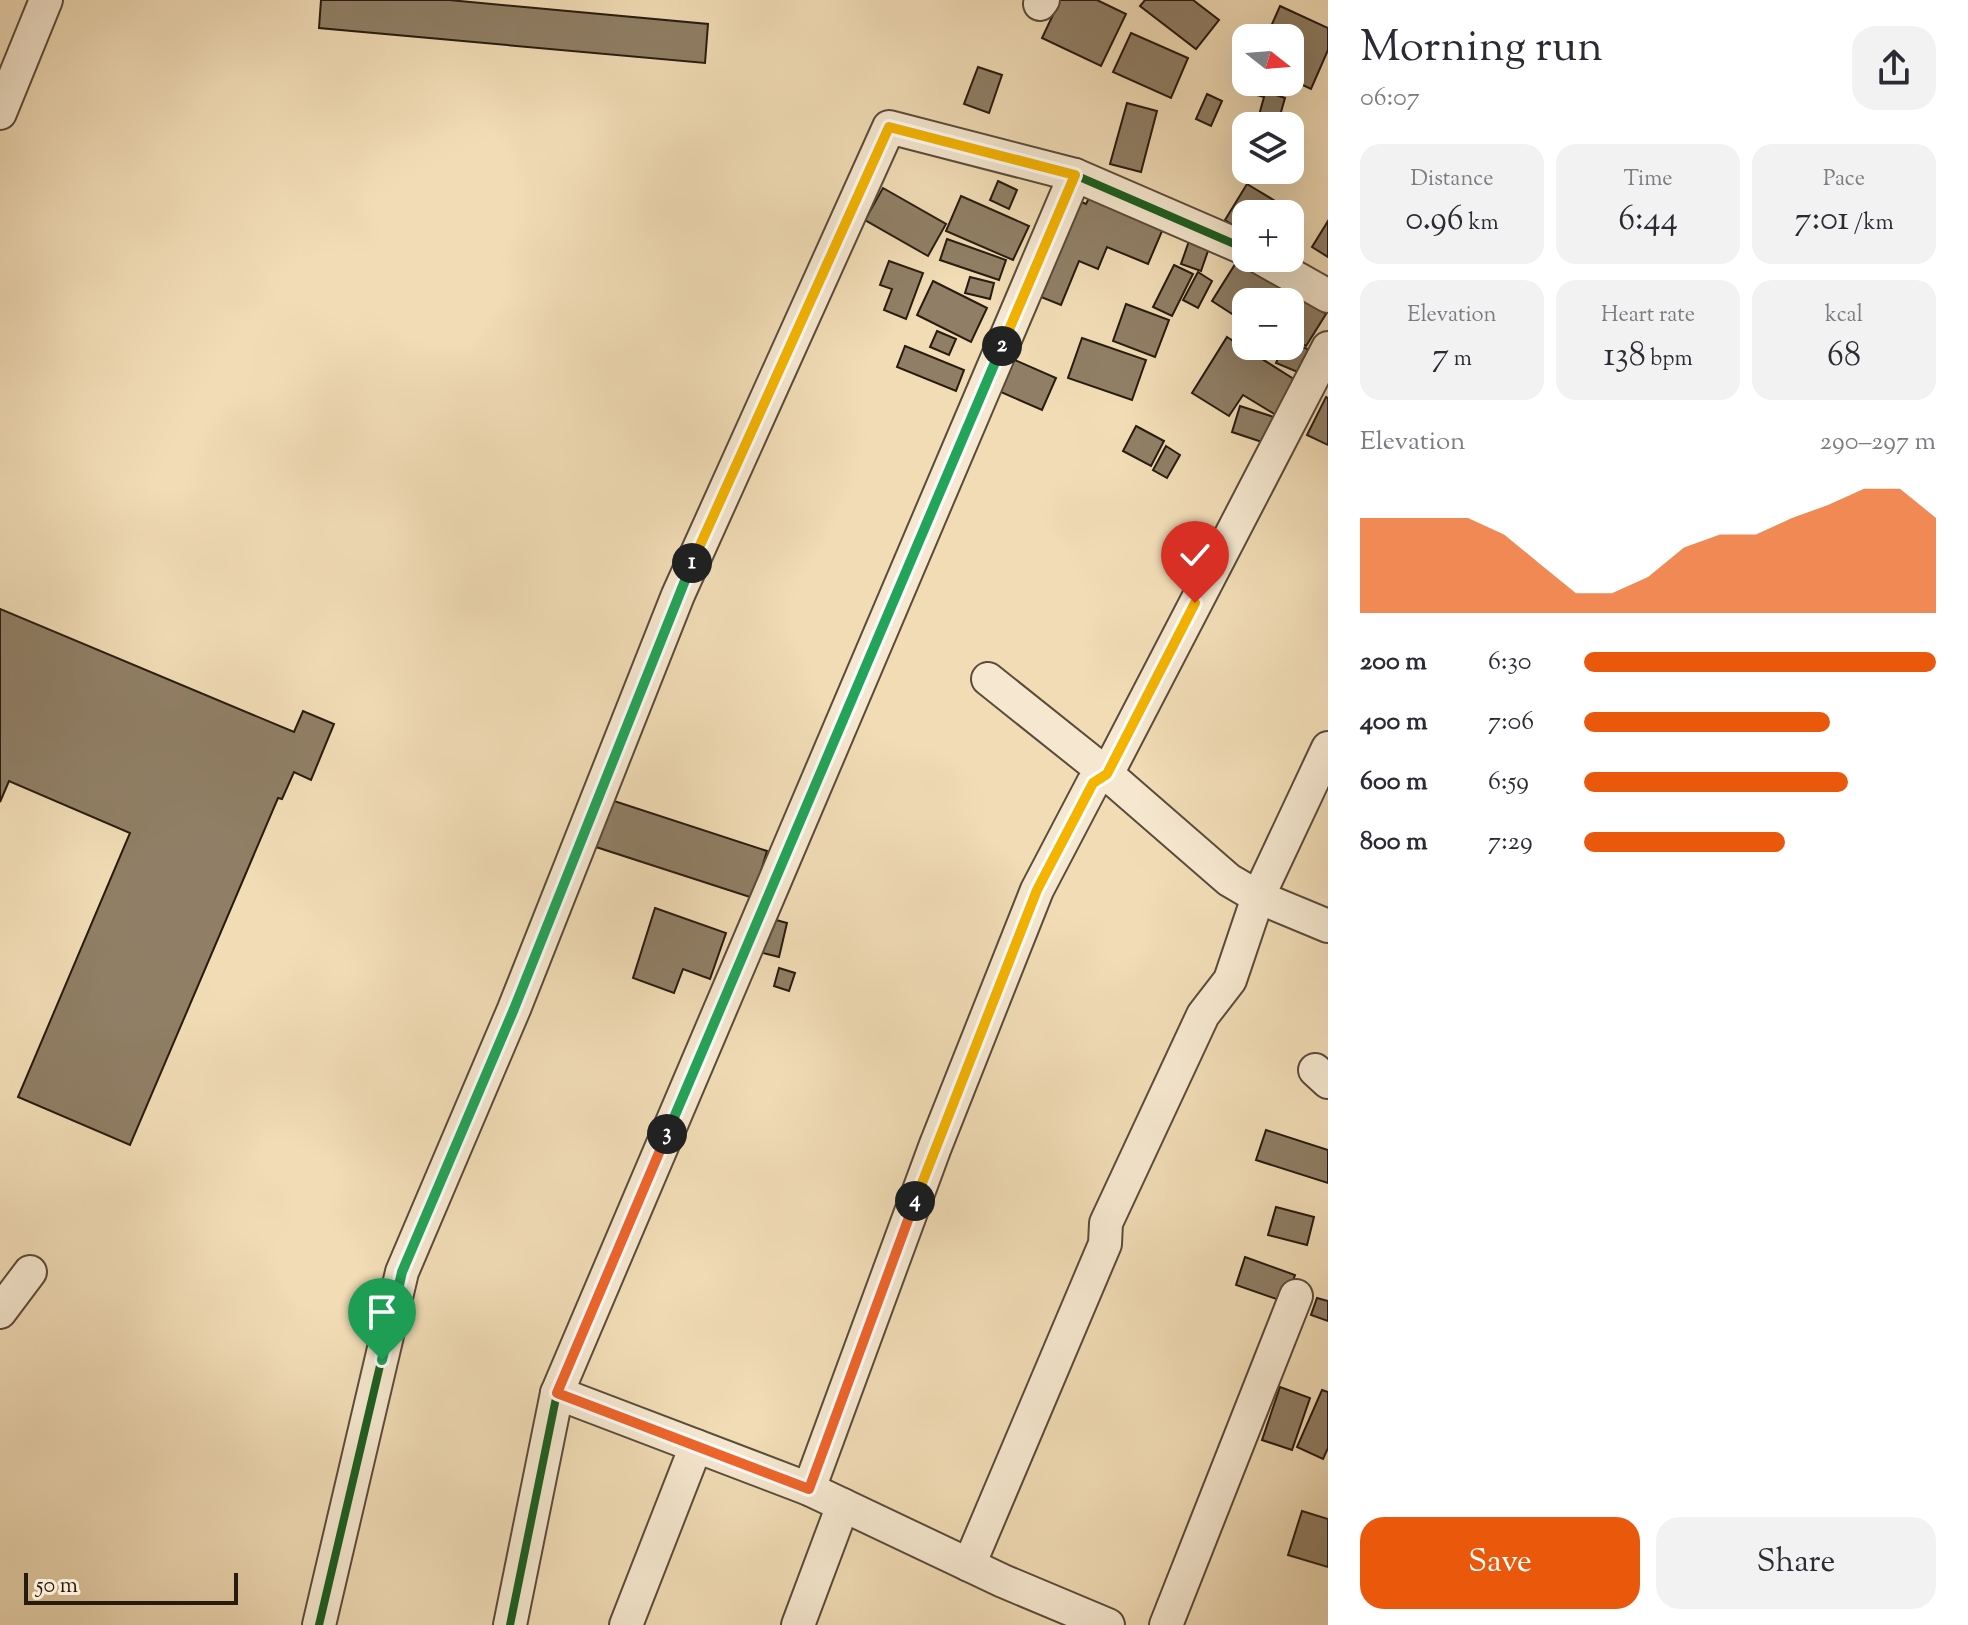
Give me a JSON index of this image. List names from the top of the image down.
{
  "scale_bar": "50 m",
  "north": "right",
  "page": {
    "heading": ["Morning run", "06:07"],
    "map_buttons": ["+", "−"],
    "stats": [
      ["Distance", "0.96 km"],
      ["Time", "6:44"],
      ["Pace", "7:01 /km"],
      ["Elevation", "7 m"],
      ["Heart rate", "138 bpm"],
      ["kcal", "68"]
    ],
    "pins": [
      "2",
      "1",
      "3",
      "4"
    ],
    "chart": ["Elevation", "290–297 m"],
    "list": [
      {
        "name": "200 m",
        "note": "6:30"
      },
      {
        "name": "400 m",
        "note": "7:06"
      },
      {
        "name": "600 m",
        "note": "6:59"
      },
      {
        "name": "800 m",
        "note": "7:29"
      }
    ],
    "buttons": ["Save", "Share"],
    "scale": "50 m"
  }
}
